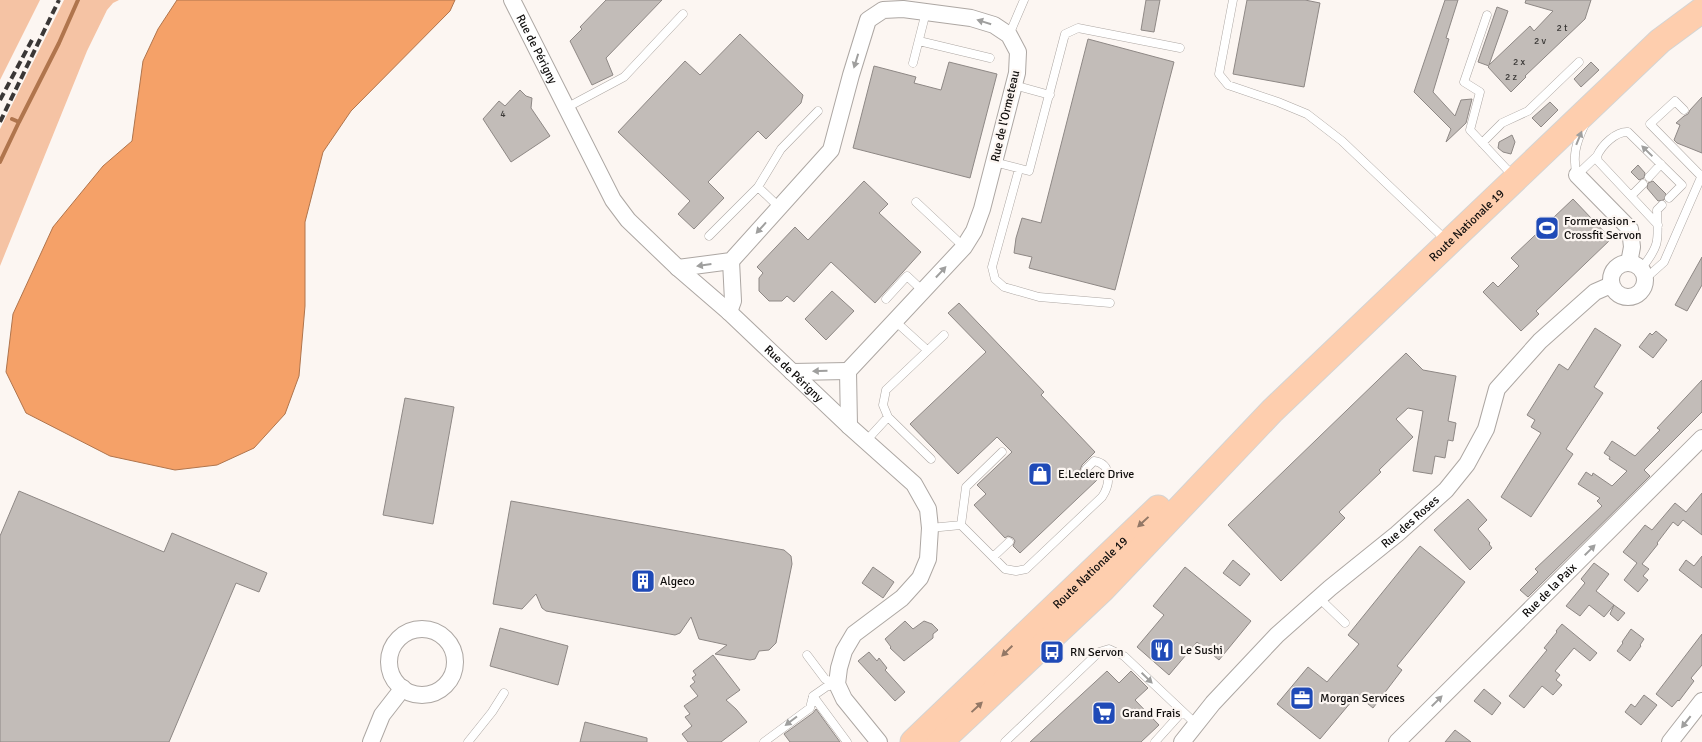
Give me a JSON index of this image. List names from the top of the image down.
{
  "streets": {
    "main road": ["Route Nationale 19"],
    "street": [
      "Rue de Périgny",
      "Rue de l'Ormeteau",
      "Rue des Roses",
      "Rue de la Paix"
    ]
  },
  "one_way": ["Rue de la Paix"],
  "places": {
    "sports": ["Formevasion - Crossfit Servon"],
    "shop": ["E.Leclerc Drive"],
    "building": ["Algeco"],
    "restaurant": ["Le Sushi"],
    "bus stop": ["RN Servon"],
    "office": ["Morgan Services"],
    "supermarket": ["Grand Frais"]
  },
  "house_numbers": [
    "2 t",
    "2 v",
    "2 x",
    "2 z",
    "4"
  ]
}
